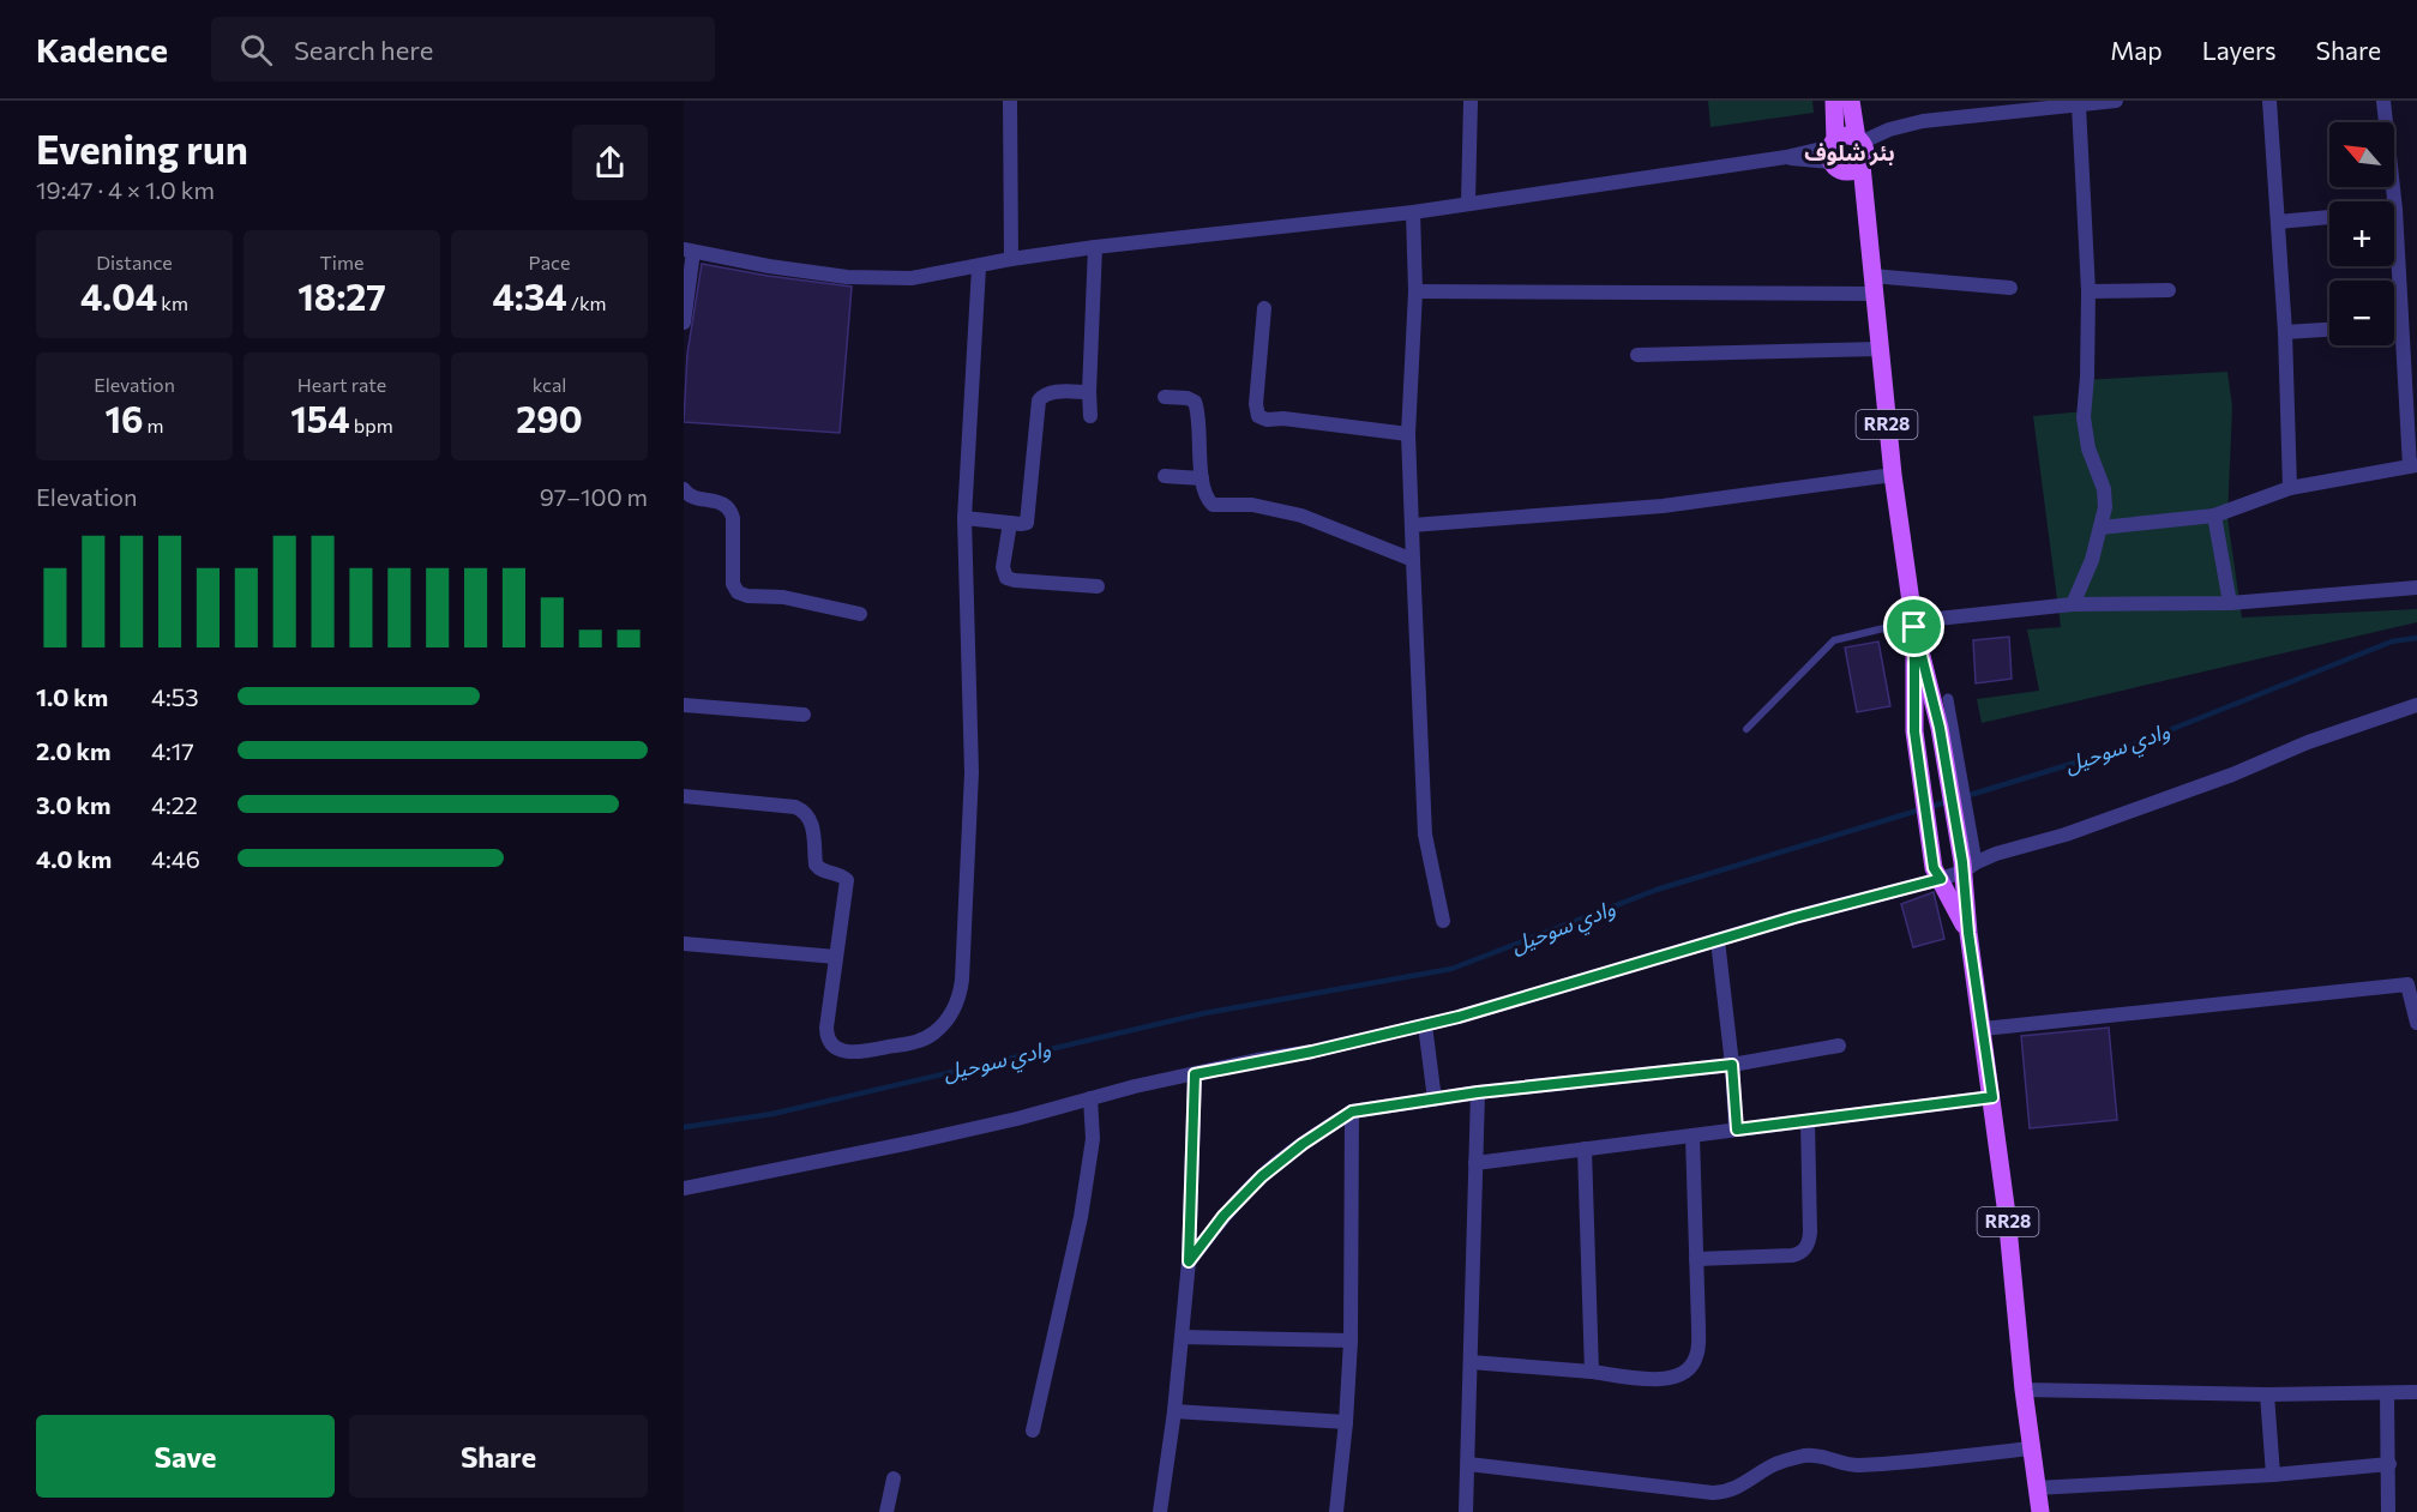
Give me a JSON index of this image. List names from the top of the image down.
{
  "streets": {
    "main road": ["RR28"]
  },
  "districts": ["بئر شلوف"],
  "water": ["وادي سوحيل"],
  "north": "top left",
  "page": {
    "header": "Kadence",
    "search": "Search here",
    "nav": ["Map", "Layers", "Share"],
    "heading": ["Evening run", "19:47 · 4 × 1.0 km"],
    "map_buttons": ["+", "−"],
    "stats": [
      ["Distance", "4.04 km"],
      ["Time", "18:27"],
      ["Pace", "4:34 /km"],
      ["Elevation", "16 m"],
      ["Heart rate", "154 bpm"],
      ["kcal", "290"]
    ],
    "chart": ["Elevation", "97–100 m"],
    "list": [
      {
        "name": "1.0 km",
        "note": "4:53"
      },
      {
        "name": "2.0 km",
        "note": "4:17"
      },
      {
        "name": "3.0 km",
        "note": "4:22"
      },
      {
        "name": "4.0 km",
        "note": "4:46"
      }
    ],
    "buttons": ["Save", "Share"]
  }
}
